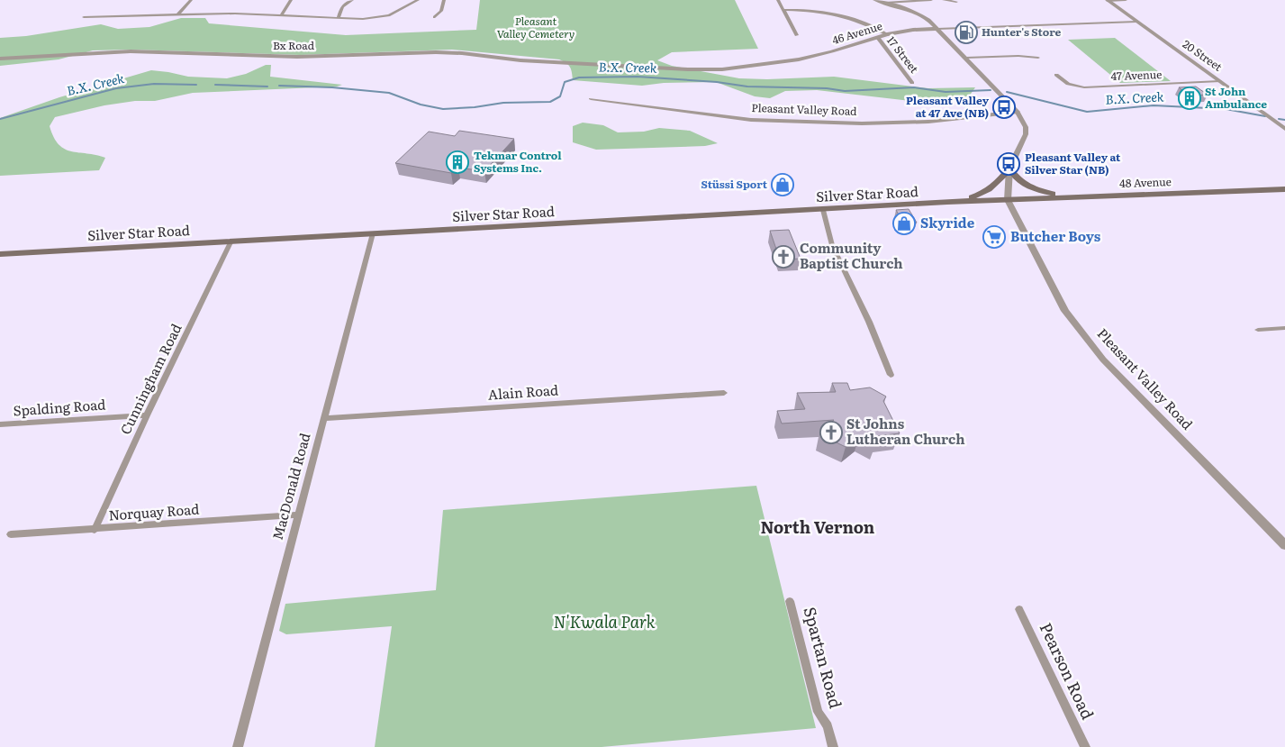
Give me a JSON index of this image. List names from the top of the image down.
{
  "streets": {
    "main road": ["48 Avenue", "Silver Star Road"],
    "street": [
      "46 Avenue",
      "Bx Road",
      "17 Street",
      "20 Street",
      "47 Avenue",
      "Pleasant Valley Road",
      "Cunningham Road",
      "Alain Road",
      "Spalding Road",
      "MacDonald Road",
      "Norquay Road",
      "Spartan Road",
      "Pearson Road"
    ]
  },
  "crossings": [
    ["46 Avenue", "Bx Road"],
    ["46 Avenue", "17 Street"],
    ["46 Avenue", "20 Street"],
    ["46 Avenue", "Pleasant Valley Road"],
    ["20 Street", "47 Avenue"],
    ["Pleasant Valley Road", "48 Avenue"],
    ["Pleasant Valley Road", "Silver Star Road"],
    ["48 Avenue", "Silver Star Road"],
    ["Silver Star Road", "Cunningham Road"],
    ["Silver Star Road", "MacDonald Road"],
    ["Cunningham Road", "Spalding Road"],
    ["Cunningham Road", "Norquay Road"],
    ["Alain Road", "MacDonald Road"],
    ["MacDonald Road", "Norquay Road"]
  ],
  "districts": ["North Vernon"],
  "water": ["B.X. Creek"],
  "parks": ["Pleasant Valley Cemetery", "N'Kwala Park"],
  "places": {
    "fuel station": ["Hunter's Store"],
    "building": ["St John Ambulance", "Tekmar Control Systems Inc."],
    "bus stop": ["Pleasant Valley at 47 Ave (NB)", "Pleasant Valley at Silver Star (NB)"],
    "shop": ["Stüssi Sport", "Skyride"],
    "supermarket": ["Butcher Boys"],
    "church": ["Community Baptist Church", "St Johns Lutheran Church"]
  }
}
